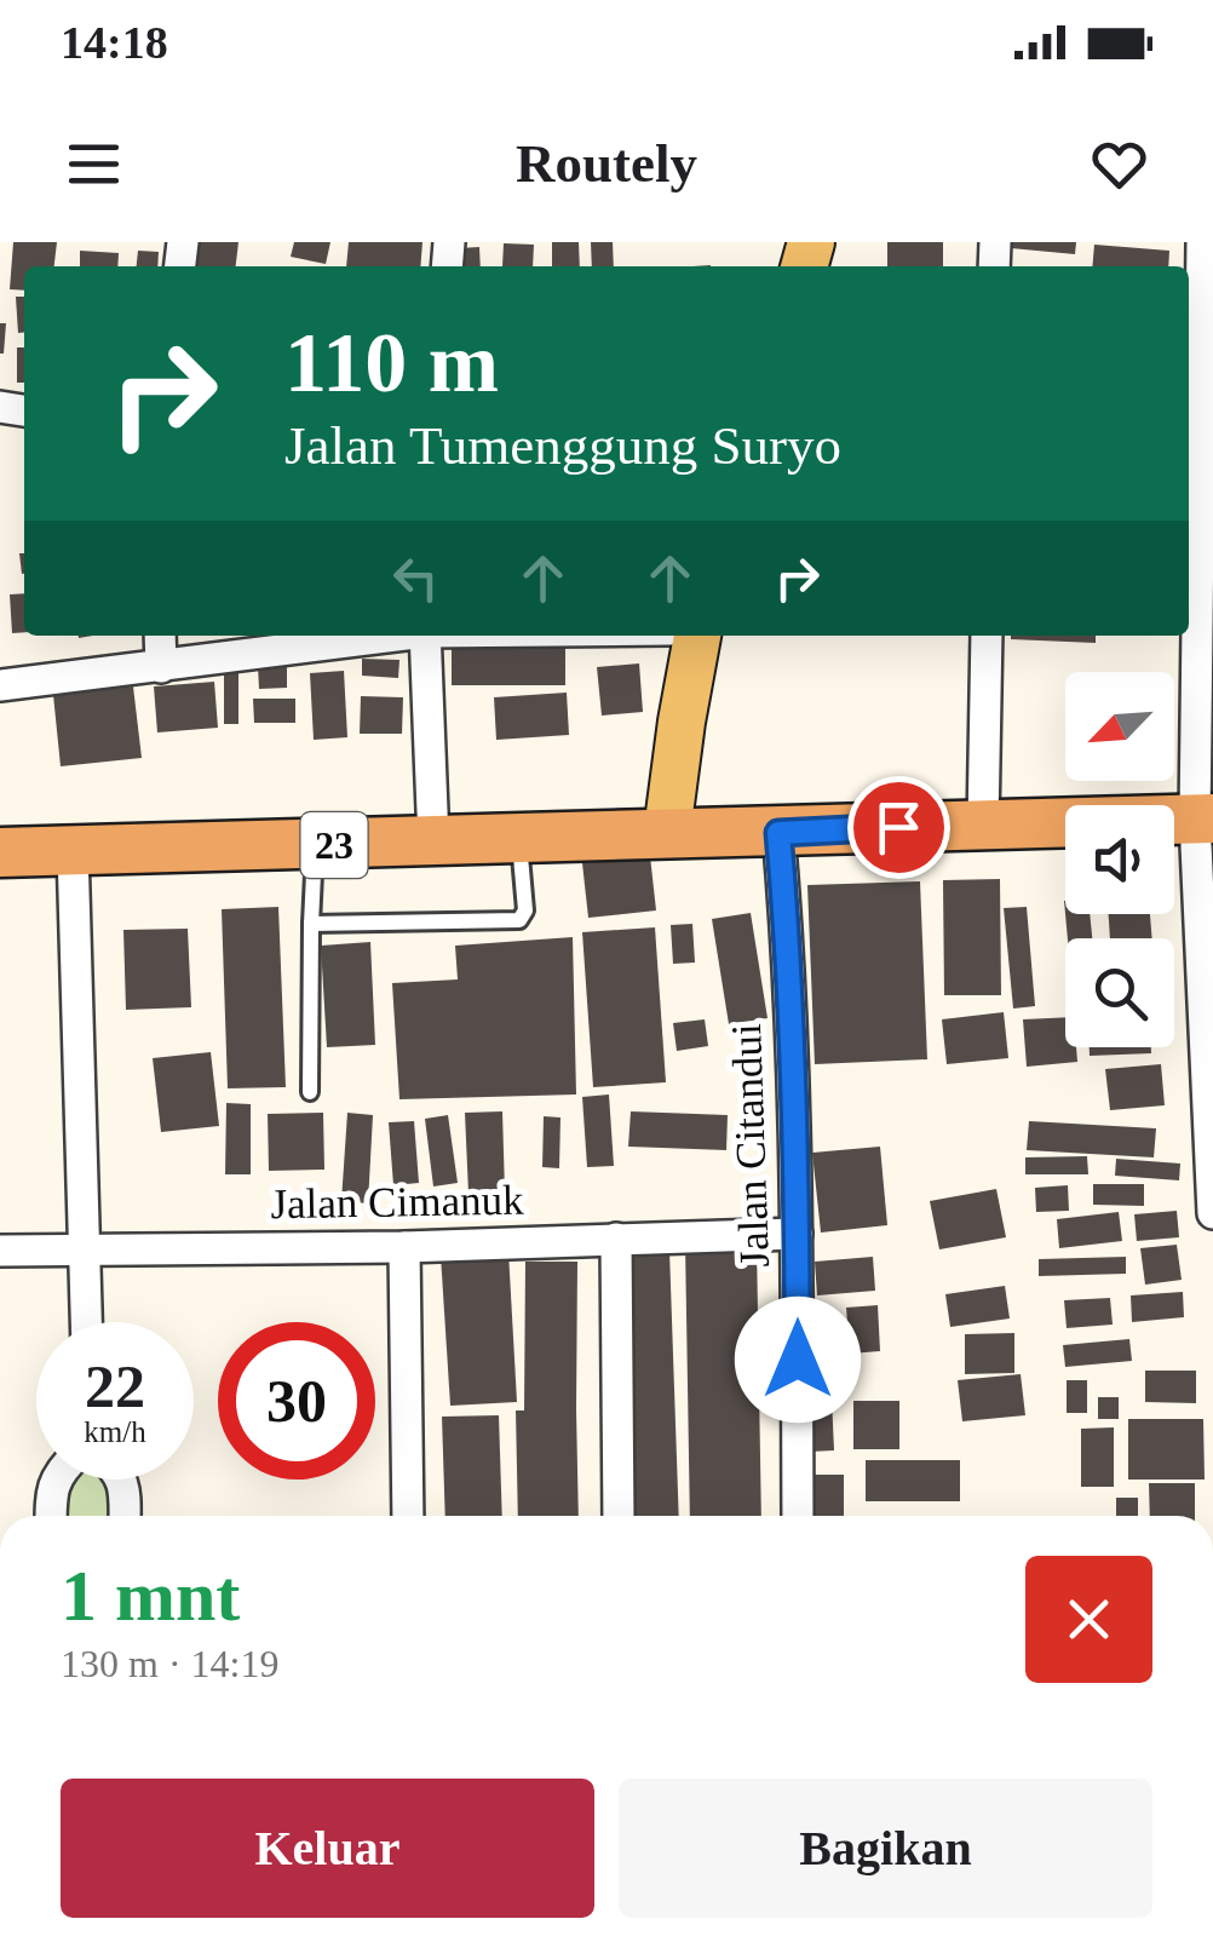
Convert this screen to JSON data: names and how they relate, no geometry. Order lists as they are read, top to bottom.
{
  "streets": {
    "highway": ["23"],
    "street": ["Jalan Citandui", "Jalan Cimanuk"]
  },
  "crossings": [
    ["23", "Jalan Citandui"],
    ["Jalan Citandui", "Jalan Cimanuk"]
  ],
  "north": "bottom left",
  "page": {
    "status": "14:18",
    "header": "Routely",
    "turn": ["110 m", "Jalan Tumenggung Suryo"],
    "speed": "22 km/h",
    "limit": "30",
    "heading": ["1 mnt", "130 m · 14:19"],
    "buttons": ["Keluar", "Bagikan"]
  }
}
